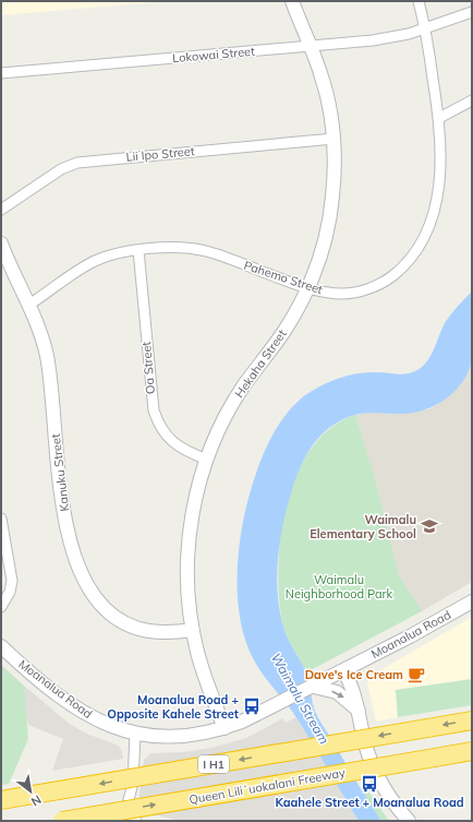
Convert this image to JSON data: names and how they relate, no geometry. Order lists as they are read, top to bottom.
{
  "streets": {
    "highway": ["I H1", "Queen Liliʻuokalani Freeway"],
    "street": [
      "Lokowai Street",
      "Lii Ipo Street",
      "Pahemo Street",
      "Hekaha Street",
      "Oa Street",
      "Kanuku Street",
      "Moanalua Road"
    ]
  },
  "crossings": [
    ["Lokowai Street", "Pahemo Street"],
    ["Lokowai Street", "Hekaha Street"],
    ["Lii Ipo Street", "Hekaha Street"],
    ["Pahemo Street", "Hekaha Street"],
    ["Pahemo Street", "Oa Street"],
    ["Pahemo Street", "Kanuku Street"],
    ["Hekaha Street", "Oa Street"],
    ["Hekaha Street", "Kanuku Street"],
    ["Hekaha Street", "Moanalua Road"]
  ],
  "water": ["Waimalu Stream"],
  "parks": ["Waimalu Neighborhood Park"],
  "places": {
    "school or university": ["Waimalu Elementary School"],
    "cafe": ["Dave's Ice Cream"],
    "bus stop": ["Moanalua Road + Opposite Kahele Street", "Kaahele Street + Moanalua Road"]
  },
  "north": "bottom right"
}
